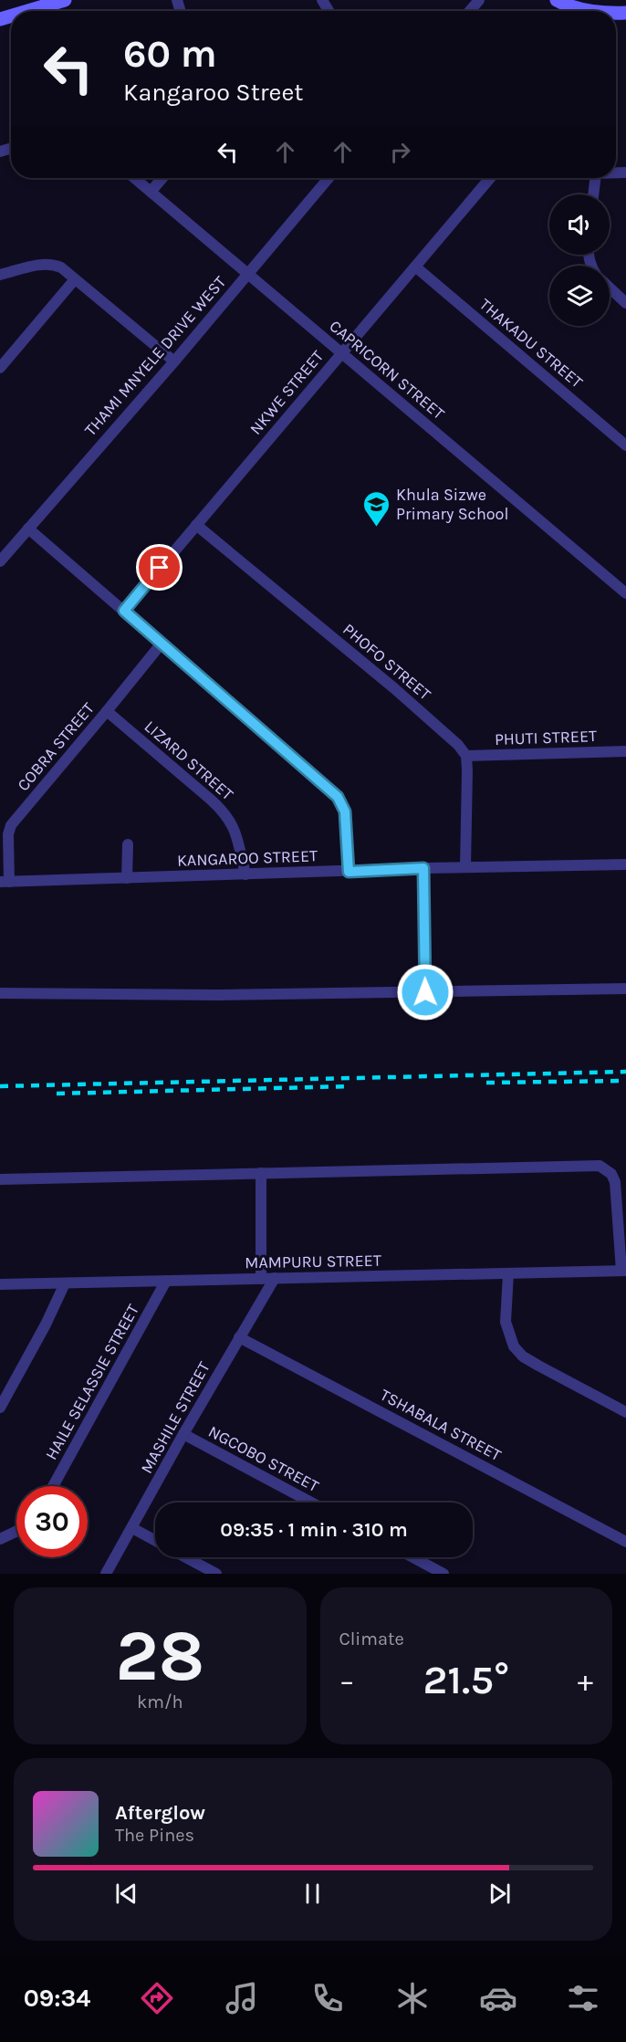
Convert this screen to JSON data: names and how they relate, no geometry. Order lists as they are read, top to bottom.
{
  "streets": {
    "street": [
      "THAKADU STREET",
      "THAMI MNYELE DRIVE WEST",
      "CAPRICORN STREET",
      "NKWE STREET",
      "PHOFO STREET",
      "PHUTI STREET",
      "COBRA STREET",
      "LIZARD STREET",
      "KANGAROO STREET",
      "MAMPURU STREET",
      "HAILE SELASSIE STREET",
      "MASHILE STREET",
      "TSHABALA STREET",
      "NGCOBO STREET"
    ]
  },
  "crossings": [
    ["THAKADU STREET", "NKWE STREET"],
    ["THAMI MNYELE DRIVE WEST", "CAPRICORN STREET"],
    ["CAPRICORN STREET", "NKWE STREET"],
    ["NKWE STREET", "PHOFO STREET"],
    ["PHOFO STREET", "PHUTI STREET"],
    ["COBRA STREET", "LIZARD STREET"],
    ["COBRA STREET", "KANGAROO STREET"],
    ["LIZARD STREET", "KANGAROO STREET"],
    ["MAMPURU STREET", "HAILE SELASSIE STREET"],
    ["MAMPURU STREET", "MASHILE STREET"],
    ["MASHILE STREET", "TSHABALA STREET"],
    ["MASHILE STREET", "NGCOBO STREET"]
  ],
  "places": {
    "school or university": ["Khula Sizwe Primary School"]
  },
  "page": {
    "turn": ["60 m", "Kangaroo Street"],
    "limit": "30",
    "trip": "09:35 · 1 min · 310 m",
    "tile": [
      ["28", "km/h"],
      "Climate"
    ],
    "heat": ["−", "21.5°", "+"],
    "song": ["Afterglow", "The Pines"],
    "tabs": "09:34"
  }
}
